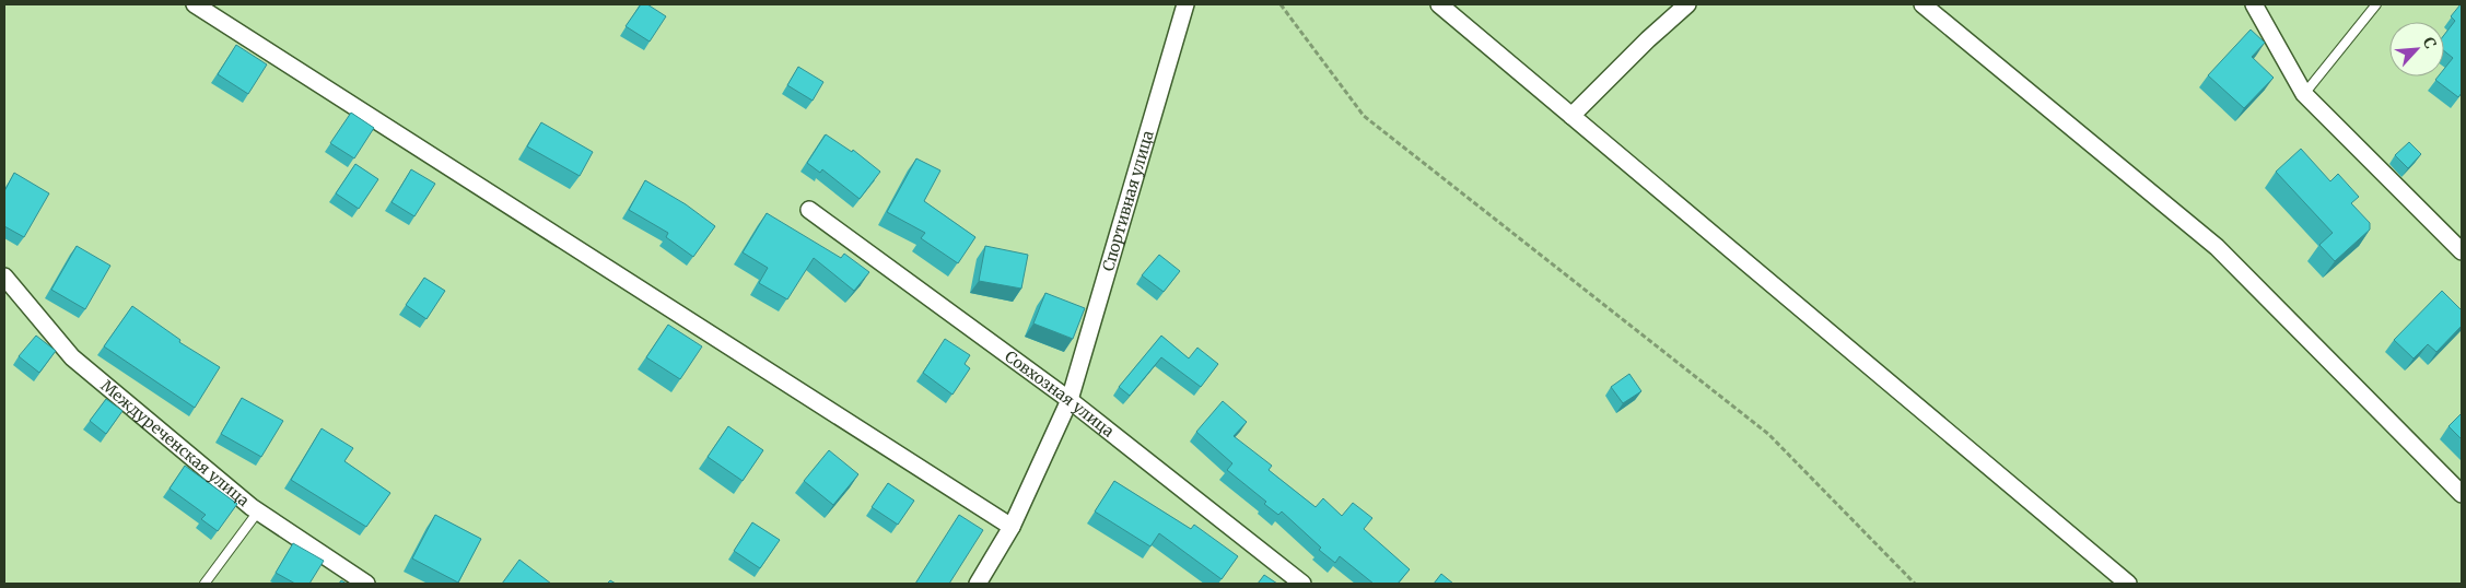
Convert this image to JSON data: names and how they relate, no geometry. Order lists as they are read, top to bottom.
{
  "streets": {
    "street": ["Спортивная улица", "Совхозная улица", "Междуреченская улица"]
  },
  "crossings": [
    ["Спортивная улица", "Совхозная улица"]
  ],
  "north": "top right"
}
